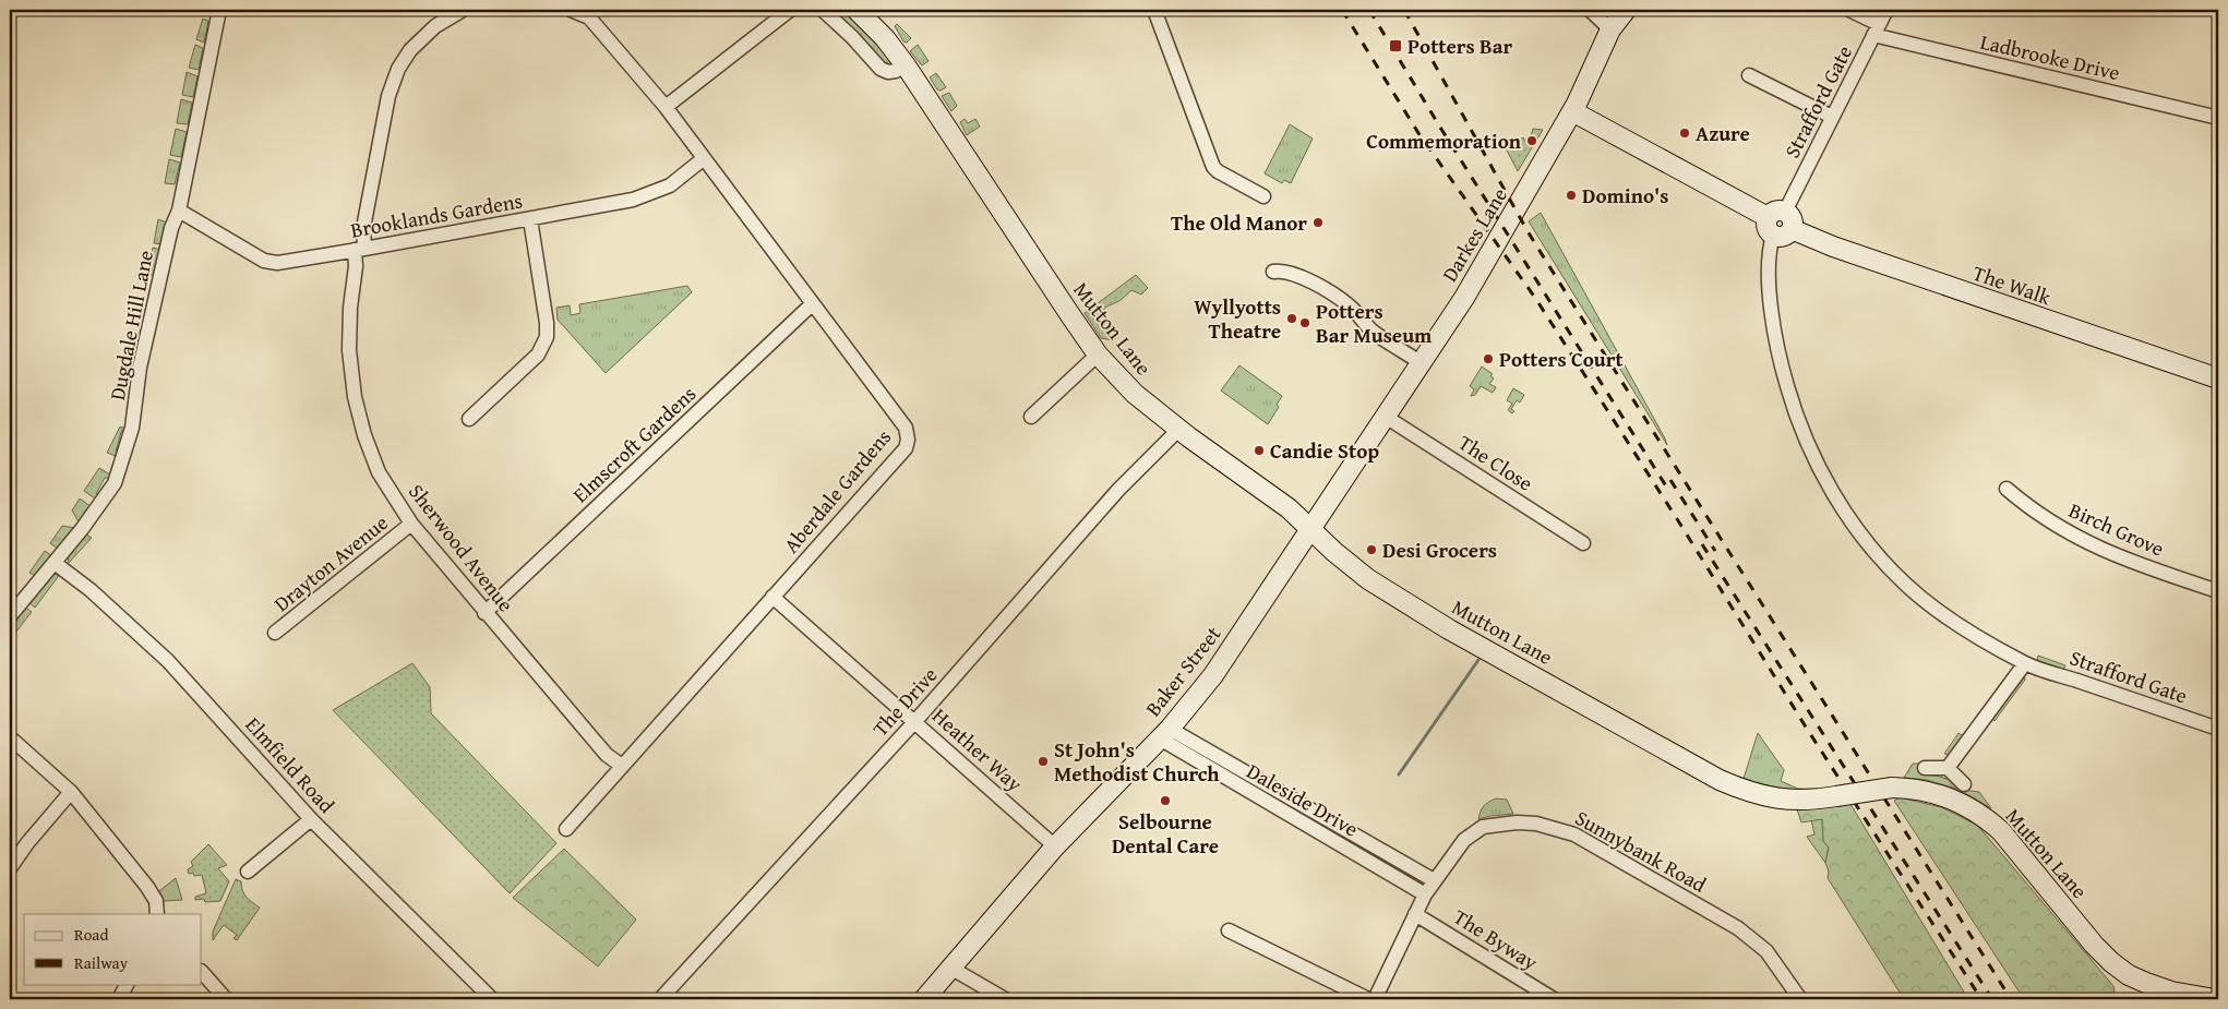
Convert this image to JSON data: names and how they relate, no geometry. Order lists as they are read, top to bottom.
{
  "streets": {
    "street": [
      "Ladbrooke Drive",
      "Strafford Gate",
      "Brooklands Gardens",
      "Darkes Lane",
      "The Walk",
      "Dugdale Hill Lane",
      "Mutton Lane",
      "Elmscroft Gardens",
      "The Close",
      "Aberdale Gardens",
      "Birch Grove",
      "Sherwood Avenue",
      "Drayton Avenue",
      "Baker Street",
      "The Drive",
      "Heather Way",
      "Elmfield Road",
      "Daleside Drive",
      "Sunnybank Road",
      "The Byway"
    ]
  },
  "crossings": [
    ["Ladbrooke Drive", "Strafford Gate"],
    ["Strafford Gate", "The Walk"],
    ["Brooklands Gardens", "Dugdale Hill Lane"],
    ["Brooklands Gardens", "Aberdale Gardens"],
    ["Brooklands Gardens", "Sherwood Avenue"],
    ["Darkes Lane", "The Walk"],
    ["Darkes Lane", "Mutton Lane"],
    ["Darkes Lane", "The Close"],
    ["Darkes Lane", "Baker Street"],
    ["Dugdale Hill Lane", "Elmfield Road"],
    ["Mutton Lane", "Baker Street"],
    ["Mutton Lane", "The Drive"],
    ["Elmscroft Gardens", "Aberdale Gardens"],
    ["Elmscroft Gardens", "Sherwood Avenue"],
    ["Aberdale Gardens", "Sherwood Avenue"],
    ["Aberdale Gardens", "Heather Way"],
    ["Sherwood Avenue", "Drayton Avenue"],
    ["Baker Street", "Heather Way"],
    ["Baker Street", "Daleside Drive"],
    ["The Drive", "Heather Way"],
    ["Daleside Drive", "Sunnybank Road"],
    ["Sunnybank Road", "The Byway"]
  ],
  "places": {
    "transit": ["Potters Bar"],
    "other": [
      "Azure",
      "Commemoration",
      "Domino's",
      "The Old Manor",
      "Wyllyotts Theatre",
      "Potters Bar Museum",
      "Potters Court",
      "Candie Stop",
      "Desi Grocers",
      "St John's Methodist Church",
      "Selbourne Dental Care"
    ]
  },
  "legend": ["Road", "Railway"]
}
